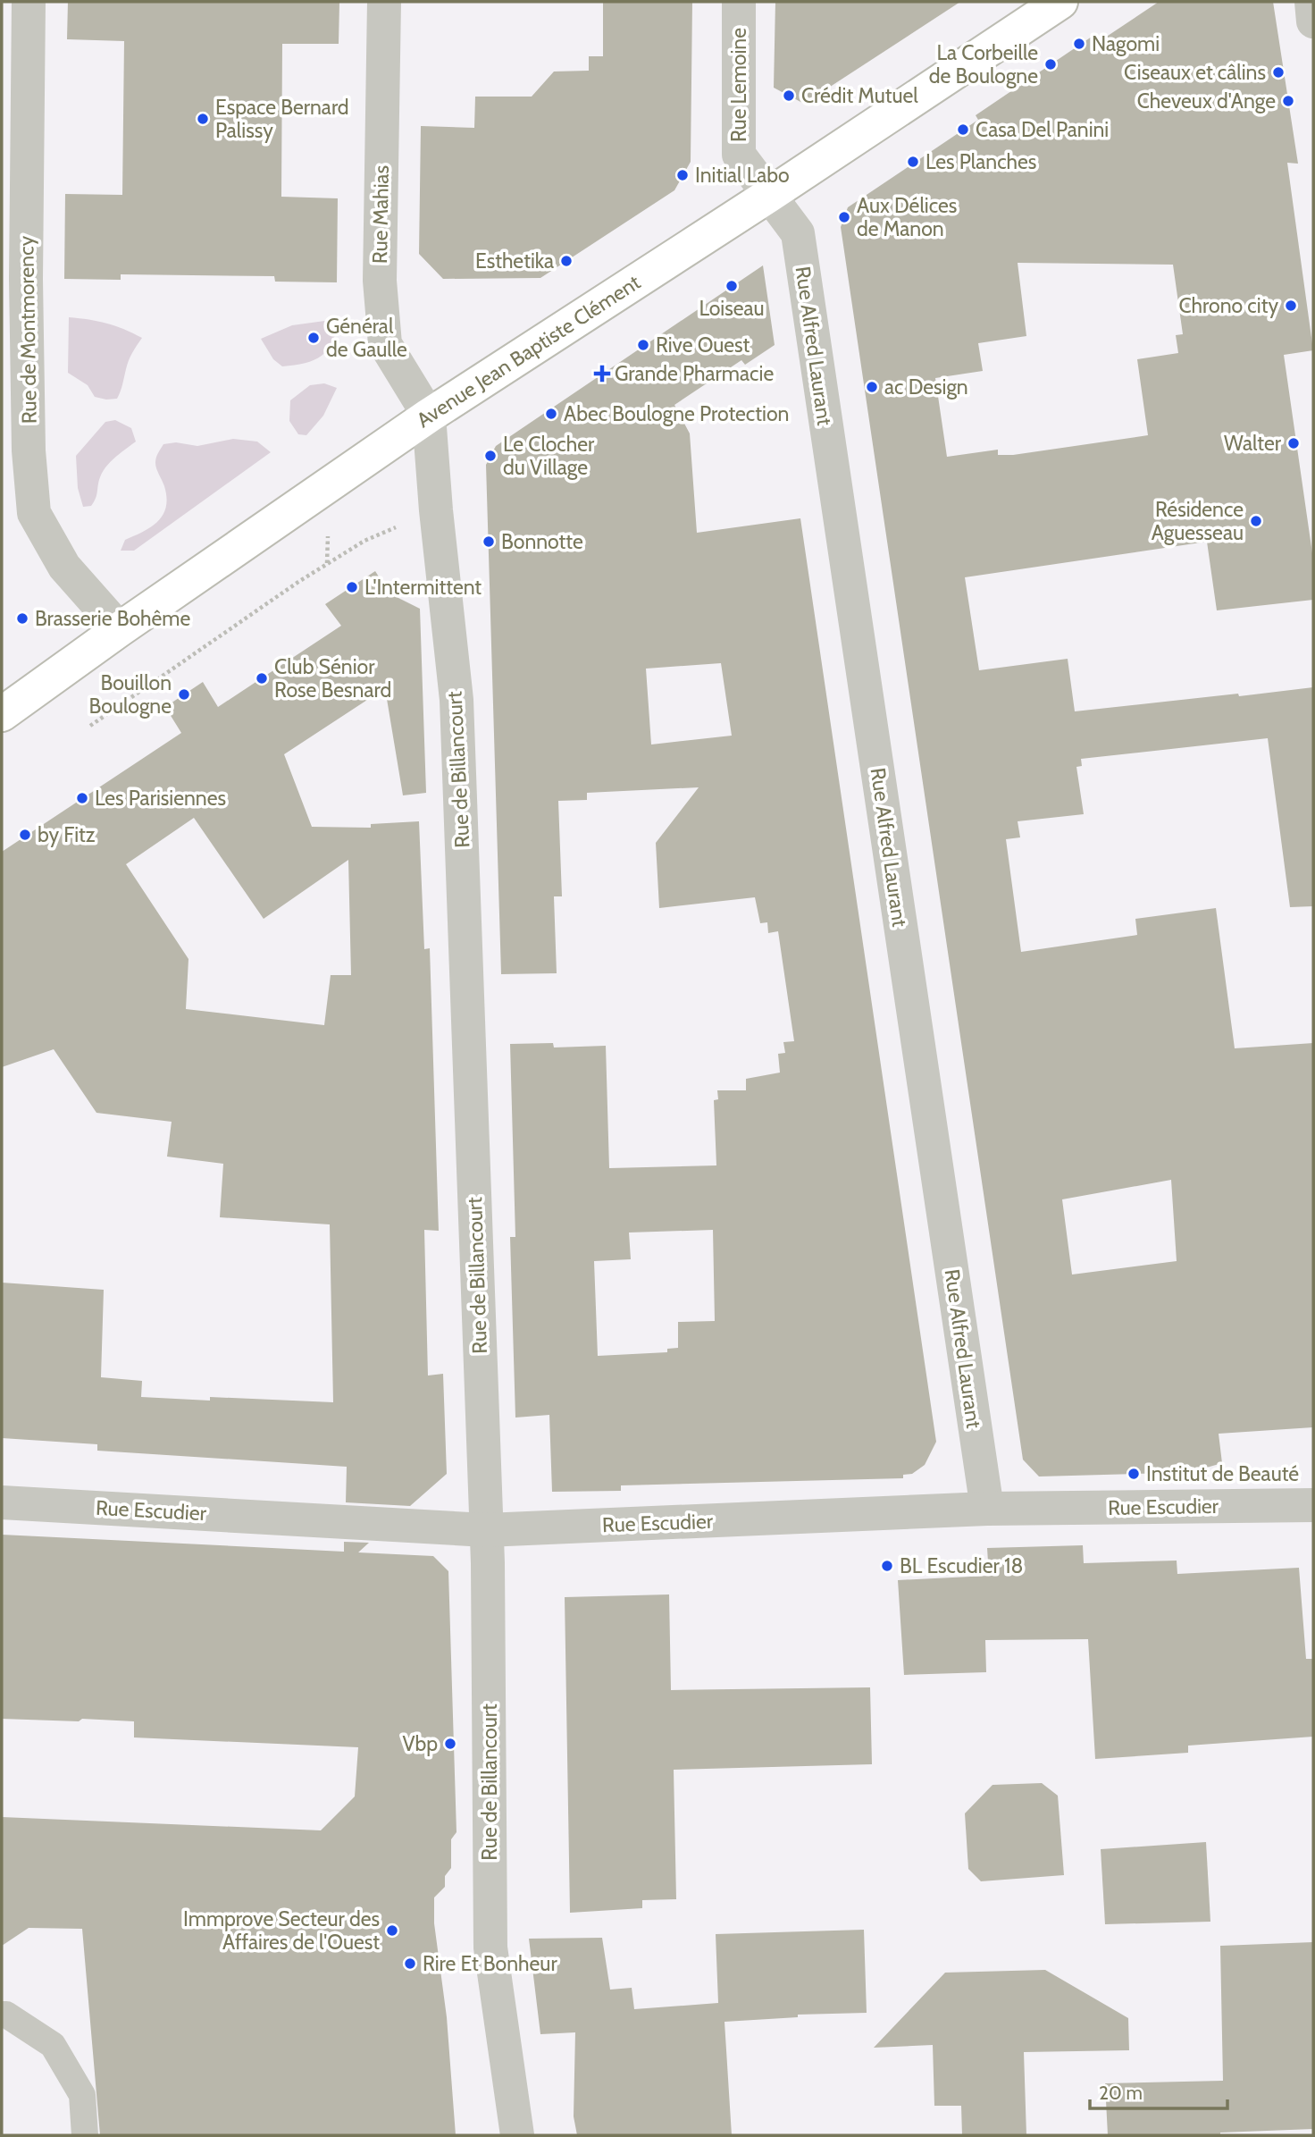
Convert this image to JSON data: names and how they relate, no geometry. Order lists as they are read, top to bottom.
{
  "streets": {
    "main road": ["Avenue Jean Baptiste Clément"],
    "street": [
      "Rue Lemoine",
      "Rue Mahias",
      "Rue de Montmorency",
      "Rue Alfred Laurant",
      "Rue de Billancourt",
      "Rue Escudier"
    ]
  },
  "crossings": [
    ["Rue Lemoine", "Rue Alfred Laurant"],
    ["Rue Lemoine", "Avenue Jean Baptiste Clément"],
    ["Rue Mahias", "Avenue Jean Baptiste Clément"],
    ["Rue Mahias", "Rue de Billancourt"],
    ["Rue de Montmorency", "Avenue Jean Baptiste Clément"],
    ["Rue Alfred Laurant", "Avenue Jean Baptiste Clément"],
    ["Rue Alfred Laurant", "Rue Escudier"],
    ["Avenue Jean Baptiste Clément", "Rue de Billancourt"],
    ["Rue de Billancourt", "Rue Escudier"]
  ],
  "places": {
    "other": [
      "Nagomi",
      "La Corbeille de Boulogne",
      "Ciseaux et câlins",
      "Crédit Mutuel",
      "Cheveux d'Ange",
      "Espace Bernard Palissy",
      "Casa Del Panini",
      "Les Planches",
      "Initial Labo",
      "Aux Délices de Manon",
      "Esthetika",
      "Loiseau",
      "Chrono city",
      "Général de Gaulle",
      "Rive Ouest",
      "ac Design",
      "Abec Boulogne Protection",
      "Walter",
      "Le Clocher du Village",
      "Résidence Aguesseau",
      "Bonnotte",
      "L'Intermittent",
      "Brasserie Bohême",
      "Club Sénior Rose Besnard",
      "Bouillon Boulogne",
      "Les Parisiennes",
      "by Fitz",
      "Institut de Beauté",
      "BL Escudier 18",
      "Vbp",
      "Immprove Secteur des Affaires de l'Ouest",
      "Rire Et Bonheur"
    ],
    "health": ["Grande Pharmacie"]
  },
  "scale_bar": "20 m"
}
